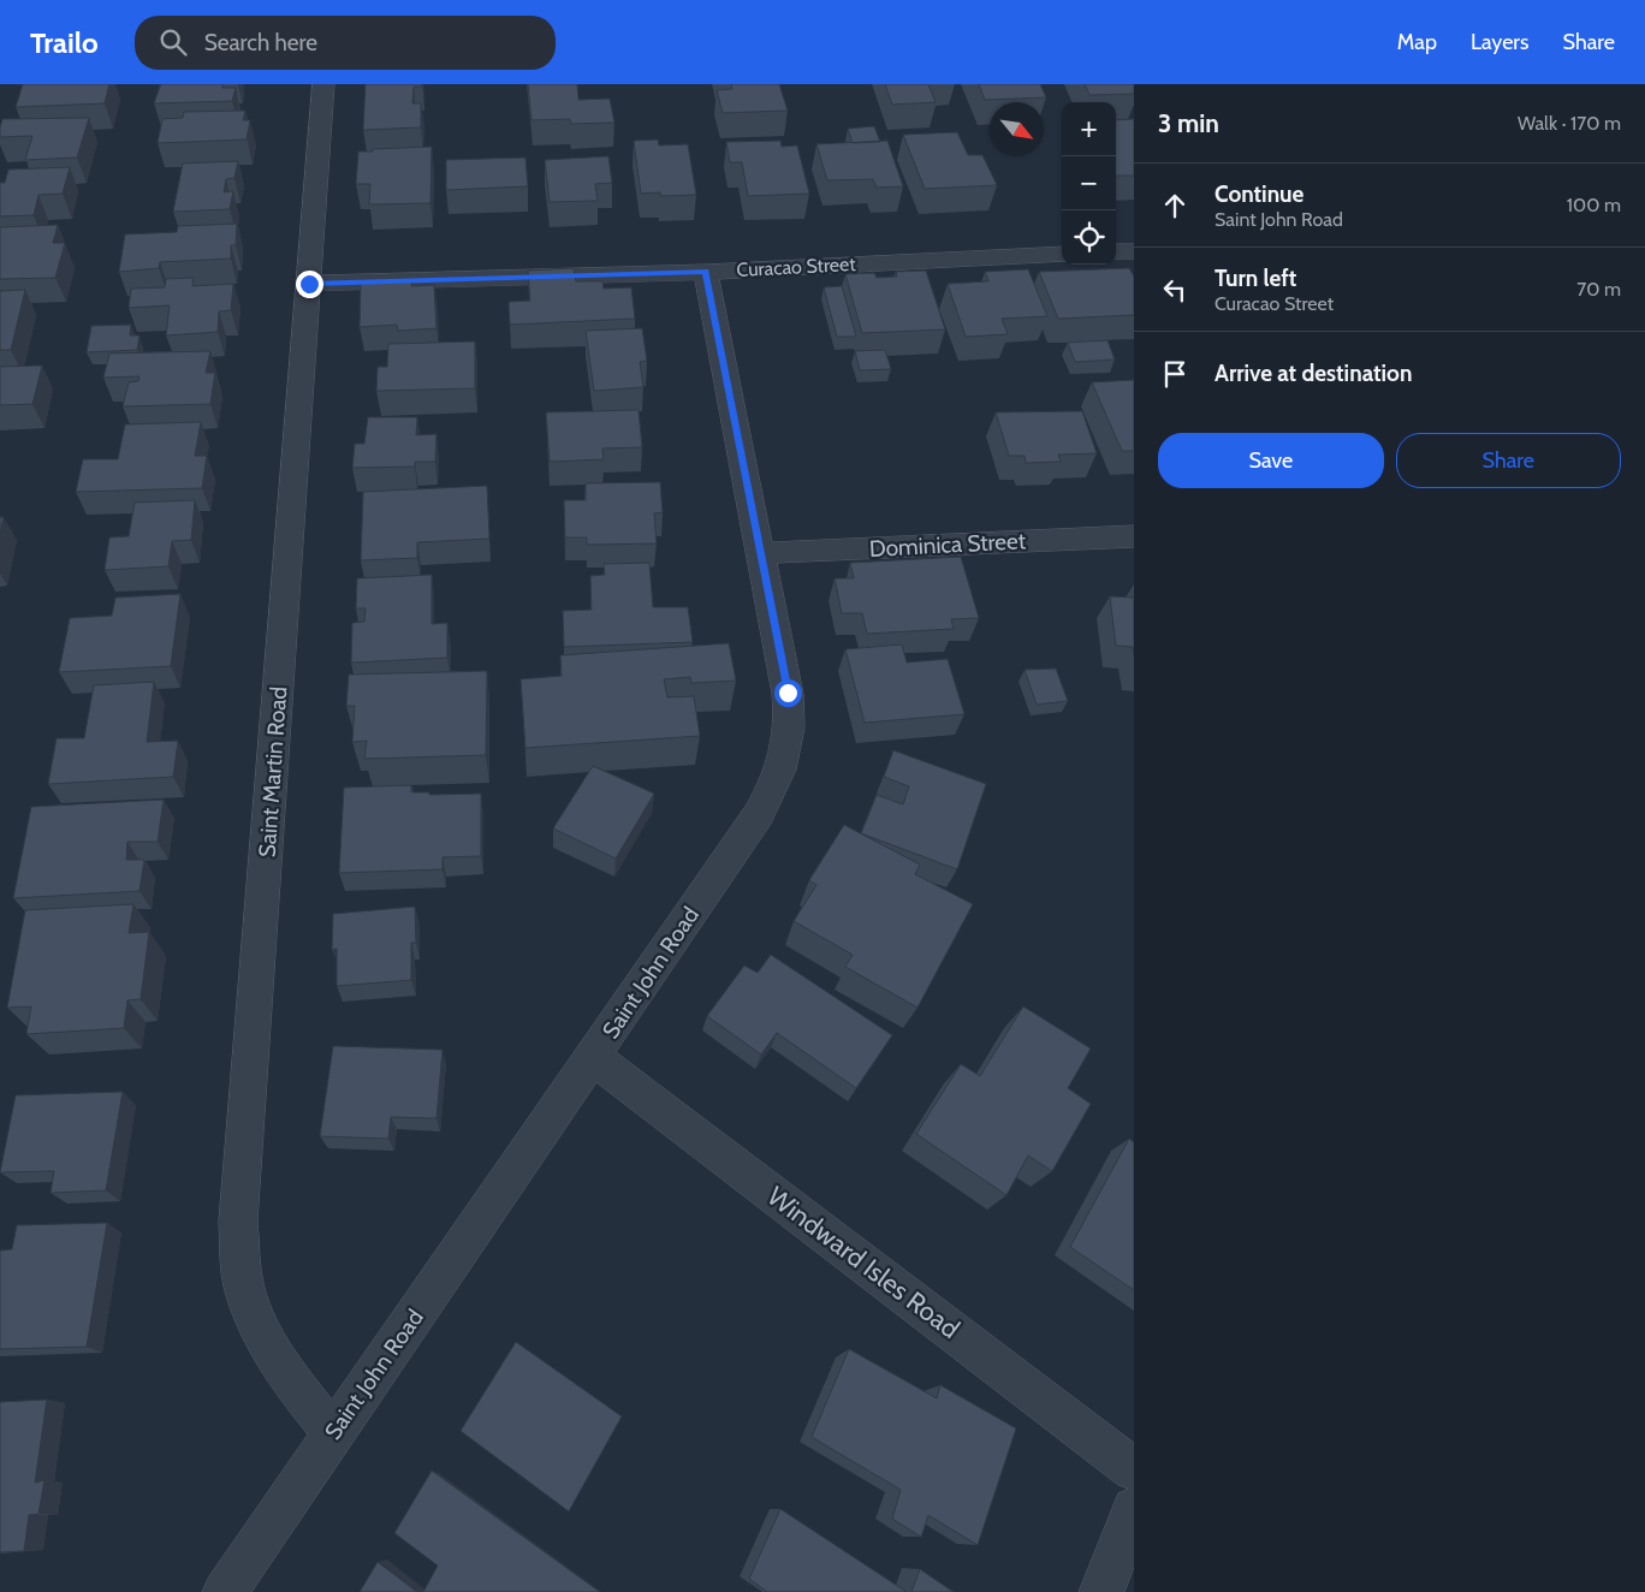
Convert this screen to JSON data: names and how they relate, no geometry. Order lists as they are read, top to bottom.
{
  "streets": {
    "street": [
      "Curacao Street",
      "Dominica Street",
      "Saint Martin Road",
      "Saint John Road",
      "Windward Isles Road"
    ]
  },
  "crossings": [
    ["Curacao Street", "Saint Martin Road"],
    ["Curacao Street", "Saint John Road"],
    ["Dominica Street", "Saint John Road"],
    ["Saint Martin Road", "Saint John Road"],
    ["Saint John Road", "Windward Isles Road"]
  ],
  "north": "bottom right",
  "page": {
    "header": "Trailo",
    "search": "Search here",
    "nav": ["Map", "Layers", "Share"],
    "heading": ["3 min", "Walk · 170 m"],
    "map_buttons": ["+", "−"],
    "list": [
      ["Continue", "Saint John Road", "100 m"],
      ["Turn left", "Curacao Street", "70 m"],
      "Arrive at destination"
    ],
    "buttons": ["Save", "Share"]
  }
}
